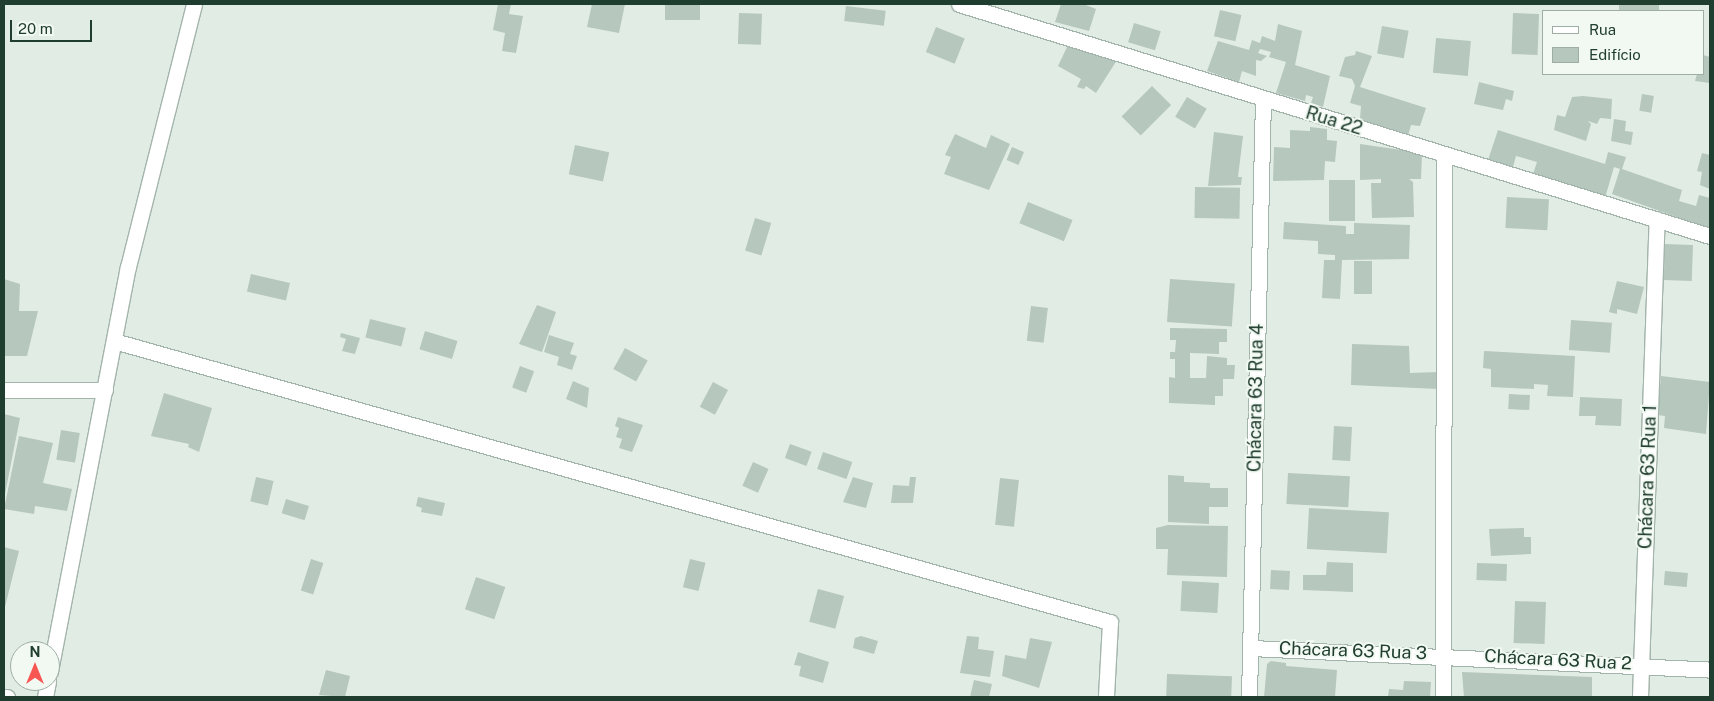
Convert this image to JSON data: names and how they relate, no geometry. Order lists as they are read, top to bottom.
{
  "streets": {
    "street": [
      "Rua 22",
      "Chácara 63 Rua 4",
      "Chácara 63 Rua 1",
      "Chácara 63 Rua 3",
      "Chácara 63 Rua 2"
    ]
  },
  "crossings": [
    ["Rua 22", "Chácara 63 Rua 4"],
    ["Rua 22", "Chácara 63 Rua 1"],
    ["Chácara 63 Rua 4", "Chácara 63 Rua 3"],
    ["Chácara 63 Rua 1", "Chácara 63 Rua 2"],
    ["Chácara 63 Rua 3", "Chácara 63 Rua 2"]
  ],
  "legend": ["Rua", "Edifício"],
  "scale_bar": "20 m",
  "north": "top"
}
